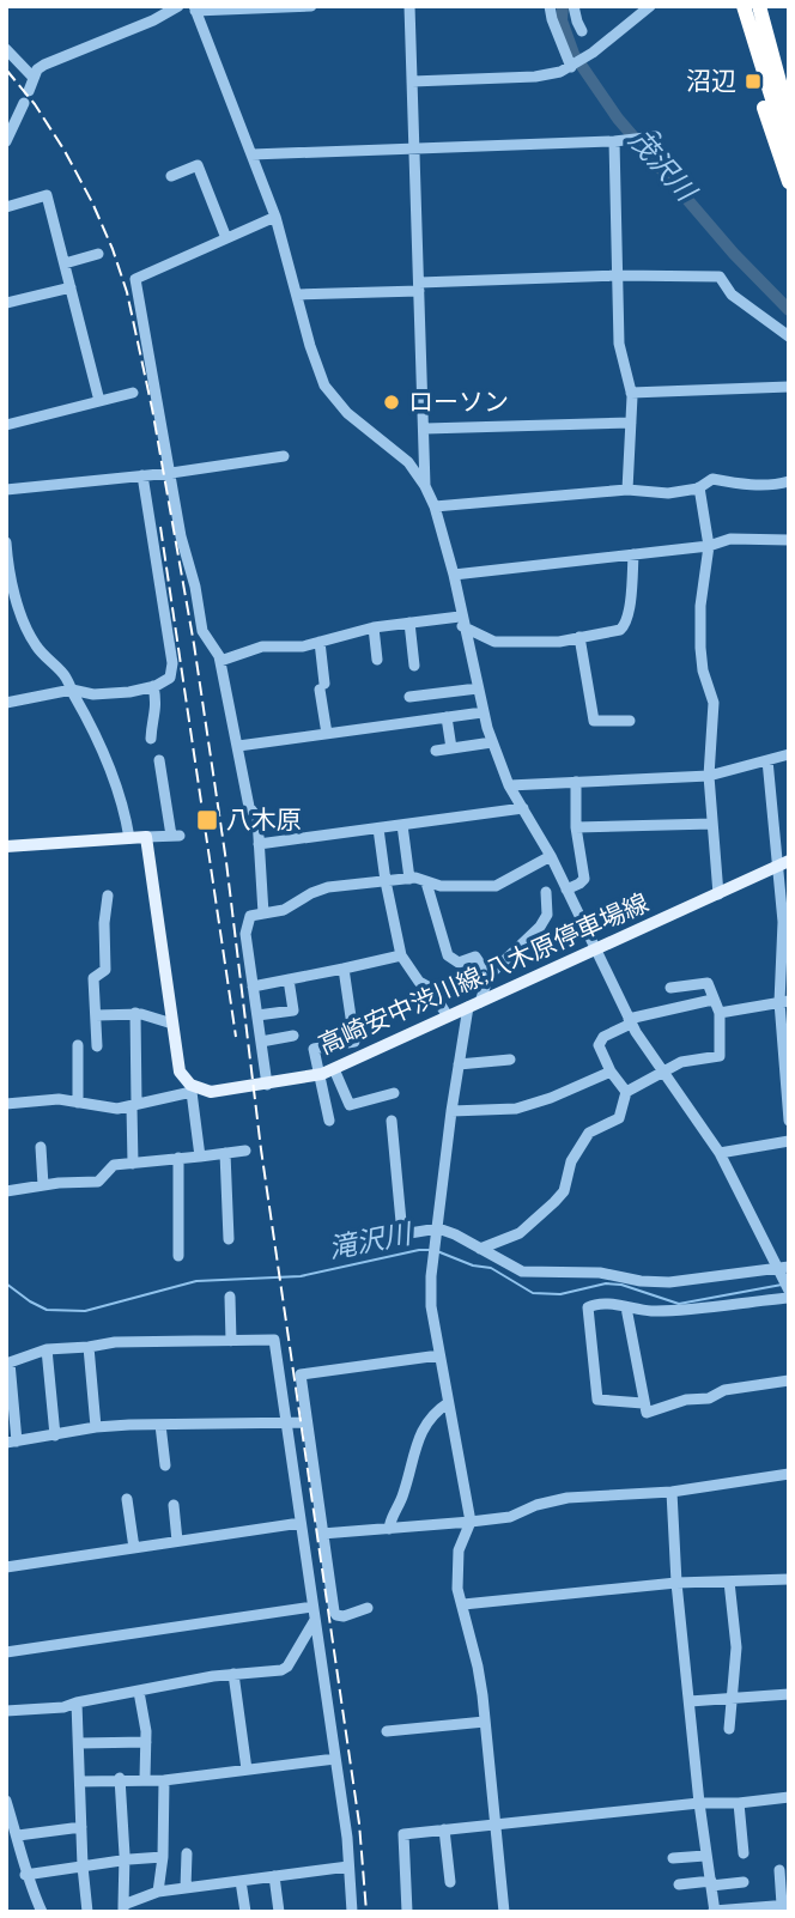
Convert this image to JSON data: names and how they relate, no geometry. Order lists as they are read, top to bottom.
{
  "streets": {
    "main road": ["高崎安中渋川線;八木原停車場線"]
  },
  "water": ["茂沢川", "滝沢川"],
  "places": {
    "transit": ["沼辺", "八木原"],
    "other": ["ローソン"]
  }
}
